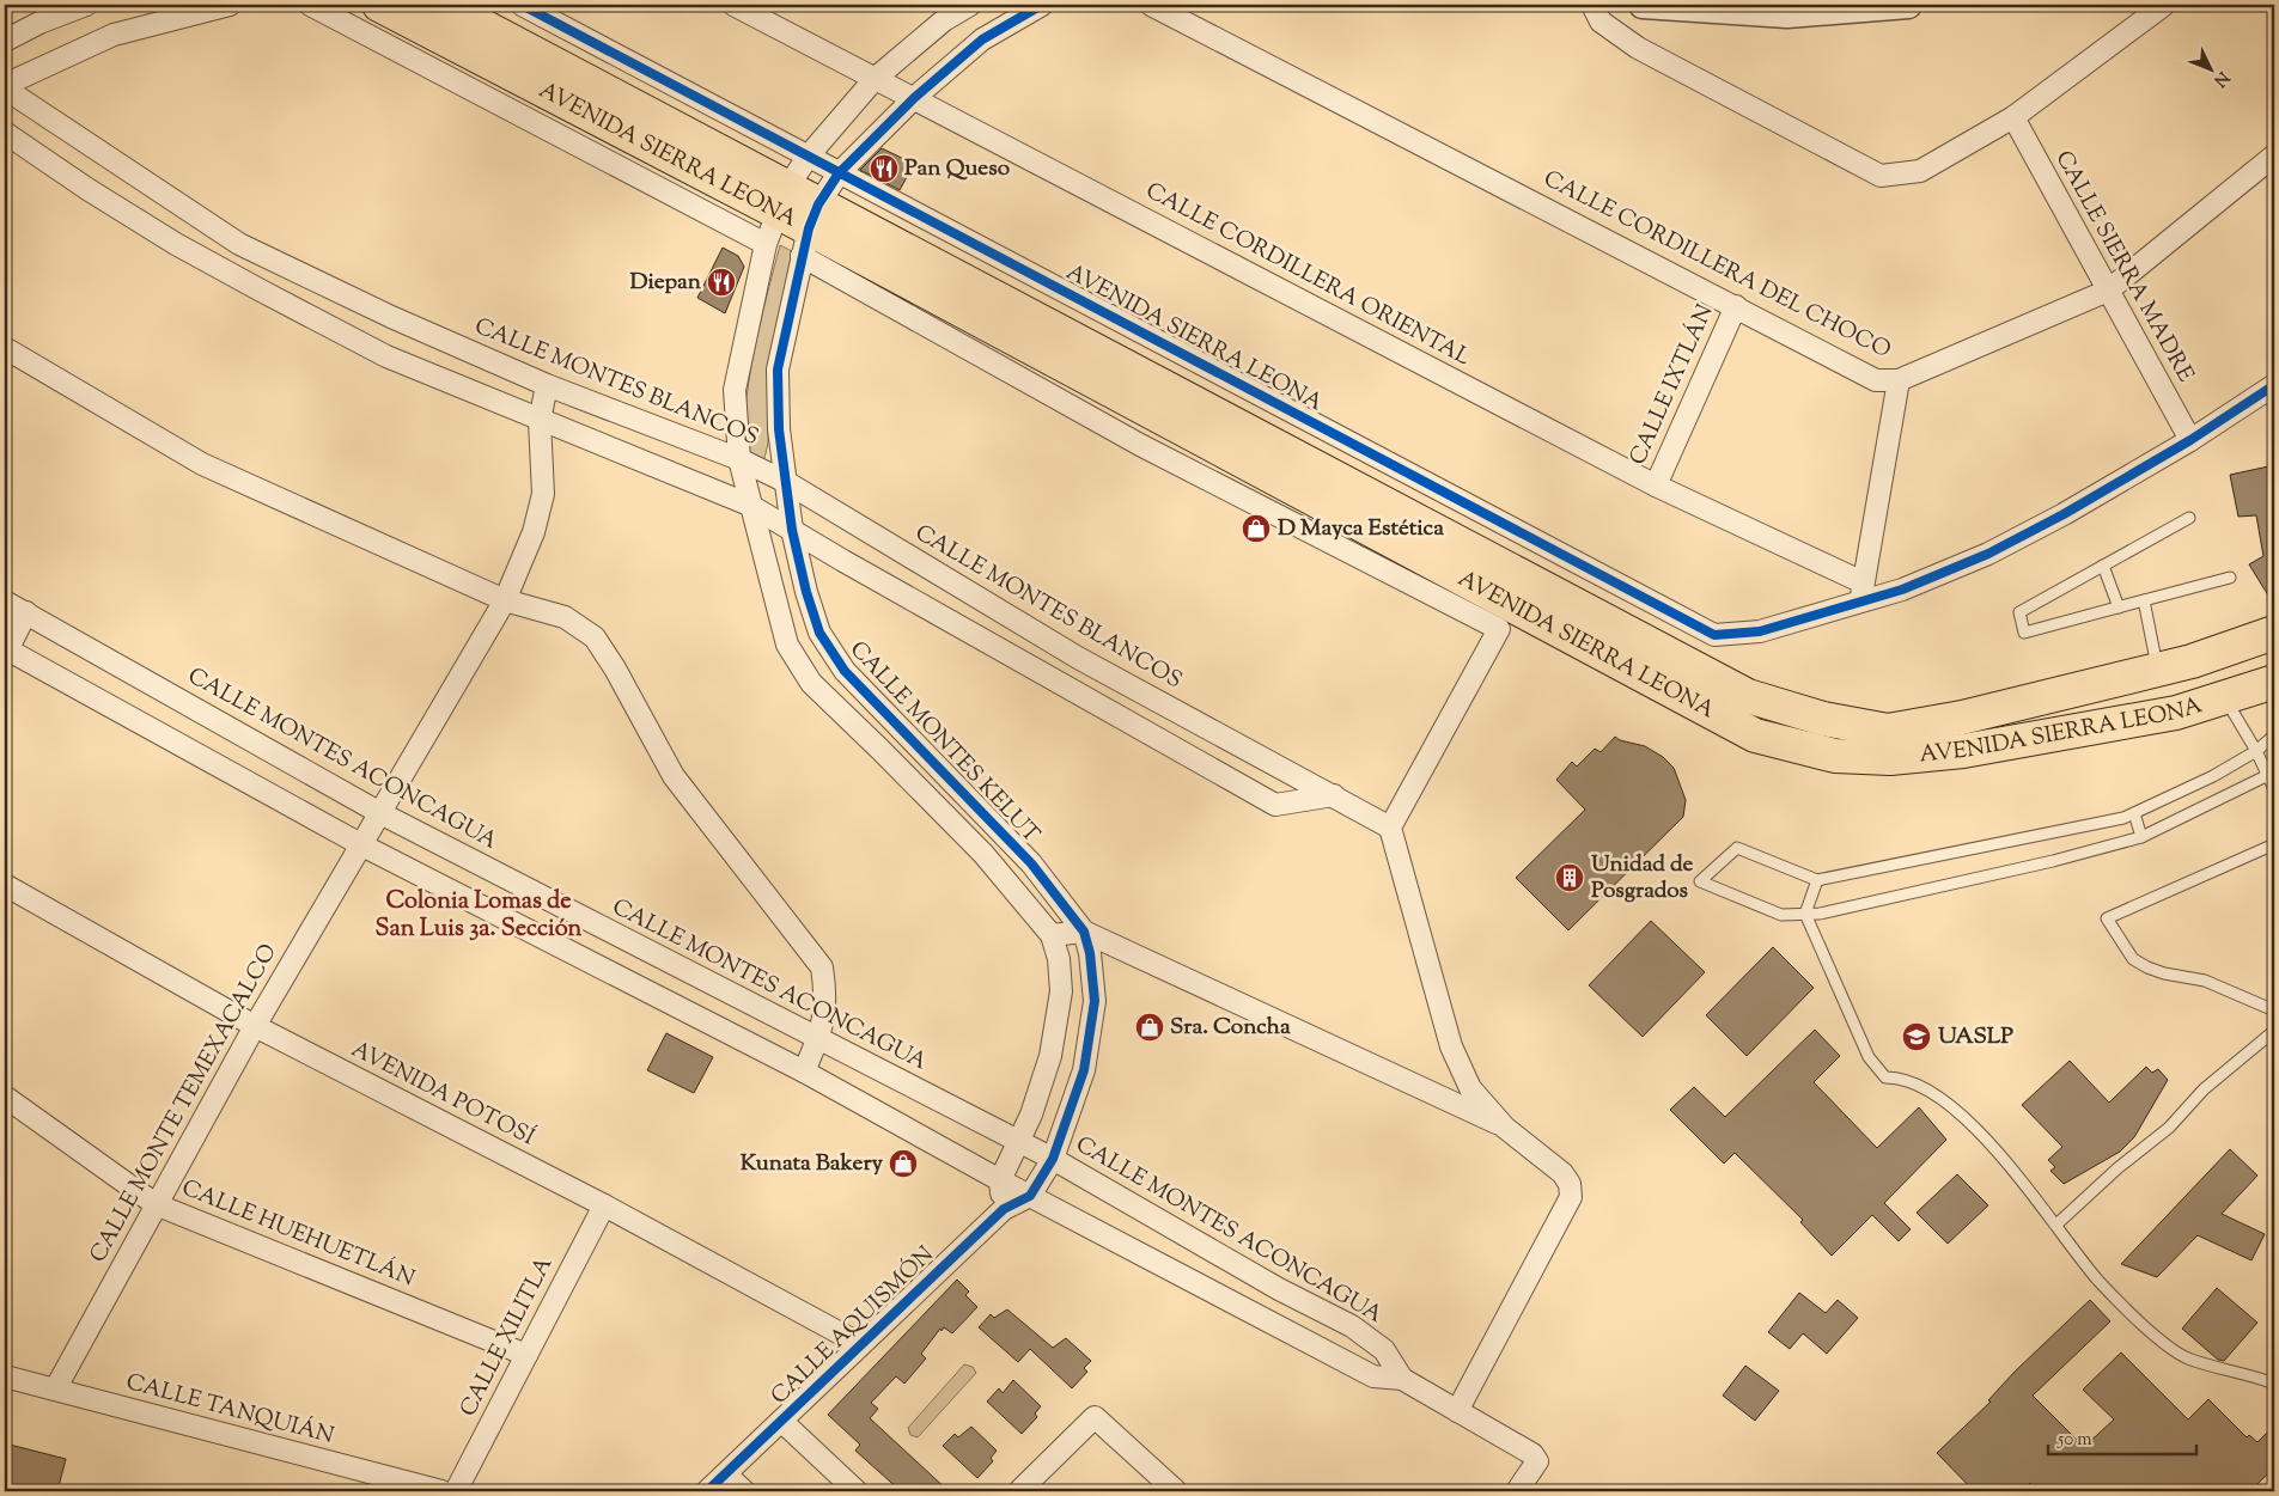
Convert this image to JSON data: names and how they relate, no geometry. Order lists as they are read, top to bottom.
{
  "streets": {
    "highway": ["AVENIDA SIERRA LEONA"],
    "street": [
      "CALLE CORDILLERA DEL CHOCO",
      "CALLE SIERRA MADRE",
      "CALLE CORDILLERA ORIENTAL",
      "CALLE MONTES BLANCOS",
      "CALLE IXTLÁN",
      "CALLE MONTES KELUT",
      "CALLE MONTES ACONCAGUA",
      "AVENIDA POTOSÍ",
      "CALLE MONTE TEMEXACALCO",
      "CALLE HUEHUETLÁN",
      "CALLE AQUISMÓN",
      "CALLE XILITLA",
      "CALLE TANQUIÁN"
    ]
  },
  "crossings": [
    ["AVENIDA SIERRA LEONA", "CALLE CORDILLERA ORIENTAL"],
    ["AVENIDA SIERRA LEONA", "CALLE MONTES BLANCOS"],
    ["AVENIDA SIERRA LEONA", "CALLE MONTES KELUT"],
    ["CALLE CORDILLERA DEL CHOCO", "CALLE SIERRA MADRE"],
    ["CALLE CORDILLERA DEL CHOCO", "CALLE IXTLÁN"],
    ["CALLE CORDILLERA ORIENTAL", "CALLE IXTLÁN"],
    ["CALLE CORDILLERA ORIENTAL", "CALLE MONTES KELUT"],
    ["CALLE MONTES BLANCOS", "CALLE MONTES KELUT"],
    ["CALLE MONTES BLANCOS", "CALLE MONTE TEMEXACALCO"],
    ["CALLE MONTES KELUT", "CALLE MONTES ACONCAGUA"],
    ["CALLE MONTES KELUT", "CALLE AQUISMÓN"],
    ["CALLE MONTES ACONCAGUA", "CALLE MONTE TEMEXACALCO"],
    ["CALLE MONTES ACONCAGUA", "CALLE AQUISMÓN"],
    ["AVENIDA POTOSÍ", "CALLE MONTE TEMEXACALCO"],
    ["AVENIDA POTOSÍ", "CALLE AQUISMÓN"],
    ["AVENIDA POTOSÍ", "CALLE XILITLA"],
    ["CALLE MONTE TEMEXACALCO", "CALLE HUEHUETLÁN"],
    ["CALLE MONTE TEMEXACALCO", "CALLE TANQUIÁN"],
    ["CALLE HUEHUETLÁN", "CALLE XILITLA"]
  ],
  "districts": ["Colonia Lomas de San Luis 3a. Sección"],
  "places": {
    "restaurant": ["Pan Queso", "Diepan"],
    "shop": ["D Mayca Estética", "Sra. Concha", "Kunata Bakery"],
    "building": ["Unidad de Posgrados"],
    "school or university": ["UASLP"]
  },
  "scale_bar": "50 m",
  "north": "bottom right"
}
